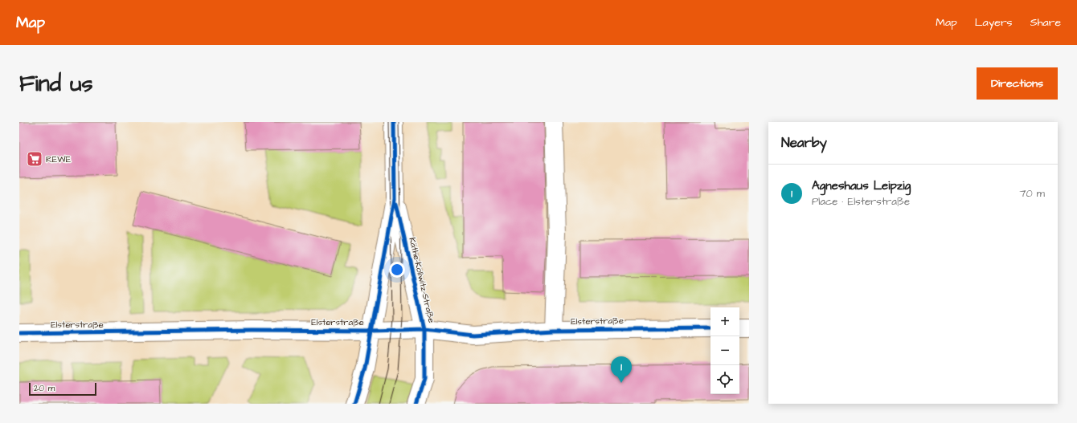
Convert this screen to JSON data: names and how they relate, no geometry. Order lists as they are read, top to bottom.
{
  "streets": {
    "street": ["Käthe-Kollwitz-Straße", "Elsterstraße"]
  },
  "crossings": [
    ["Käthe-Kollwitz-Straße", "Elsterstraße"]
  ],
  "places": {
    "supermarket": ["REWE"]
  },
  "scale_bar": "20 m",
  "page": {
    "header": "Map",
    "nav": ["Map", "Layers", "Share"],
    "buttons": "Directions",
    "title": "Find us",
    "heading": "Nearby",
    "list": [
      {
        "mark": "1",
        "name": "Agneshaus Leipzig",
        "note": "Place · Elsterstraße",
        "value": "70 m"
      }
    ],
    "map_buttons": ["+", "−"],
    "pins": "1",
    "scale": "20 m"
  }
}
